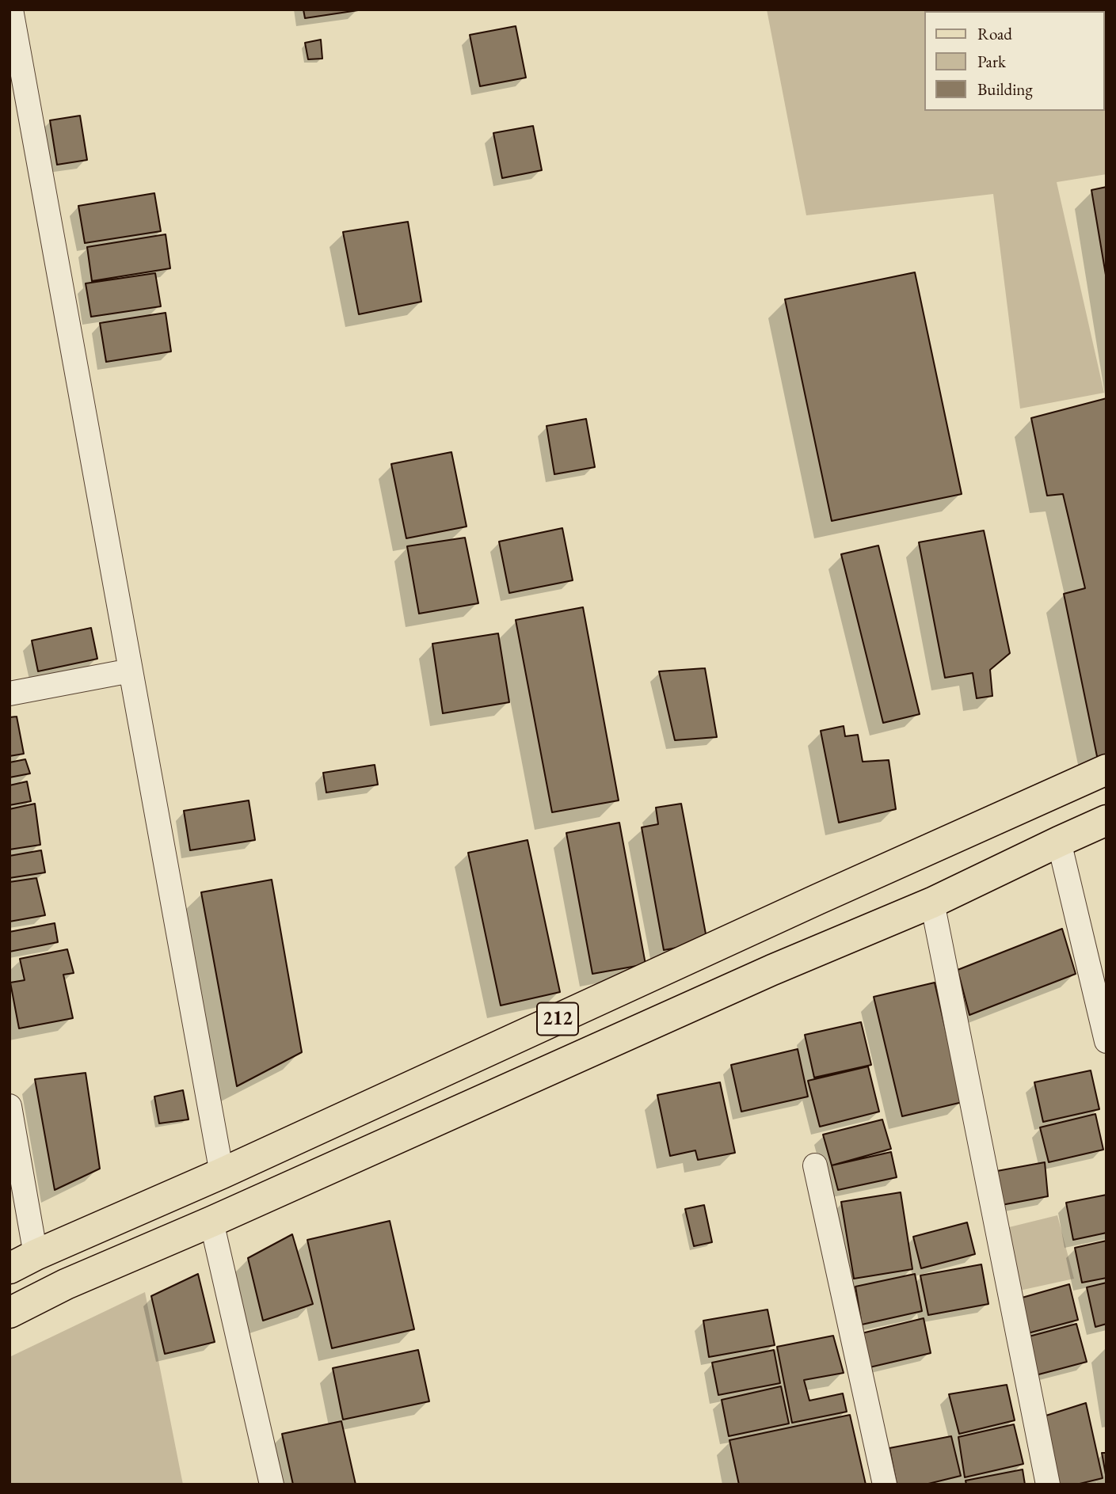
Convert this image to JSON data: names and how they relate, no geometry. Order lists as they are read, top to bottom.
{
  "streets": {
    "main road": ["212"]
  },
  "legend": ["Road", "Park", "Building"]
}
